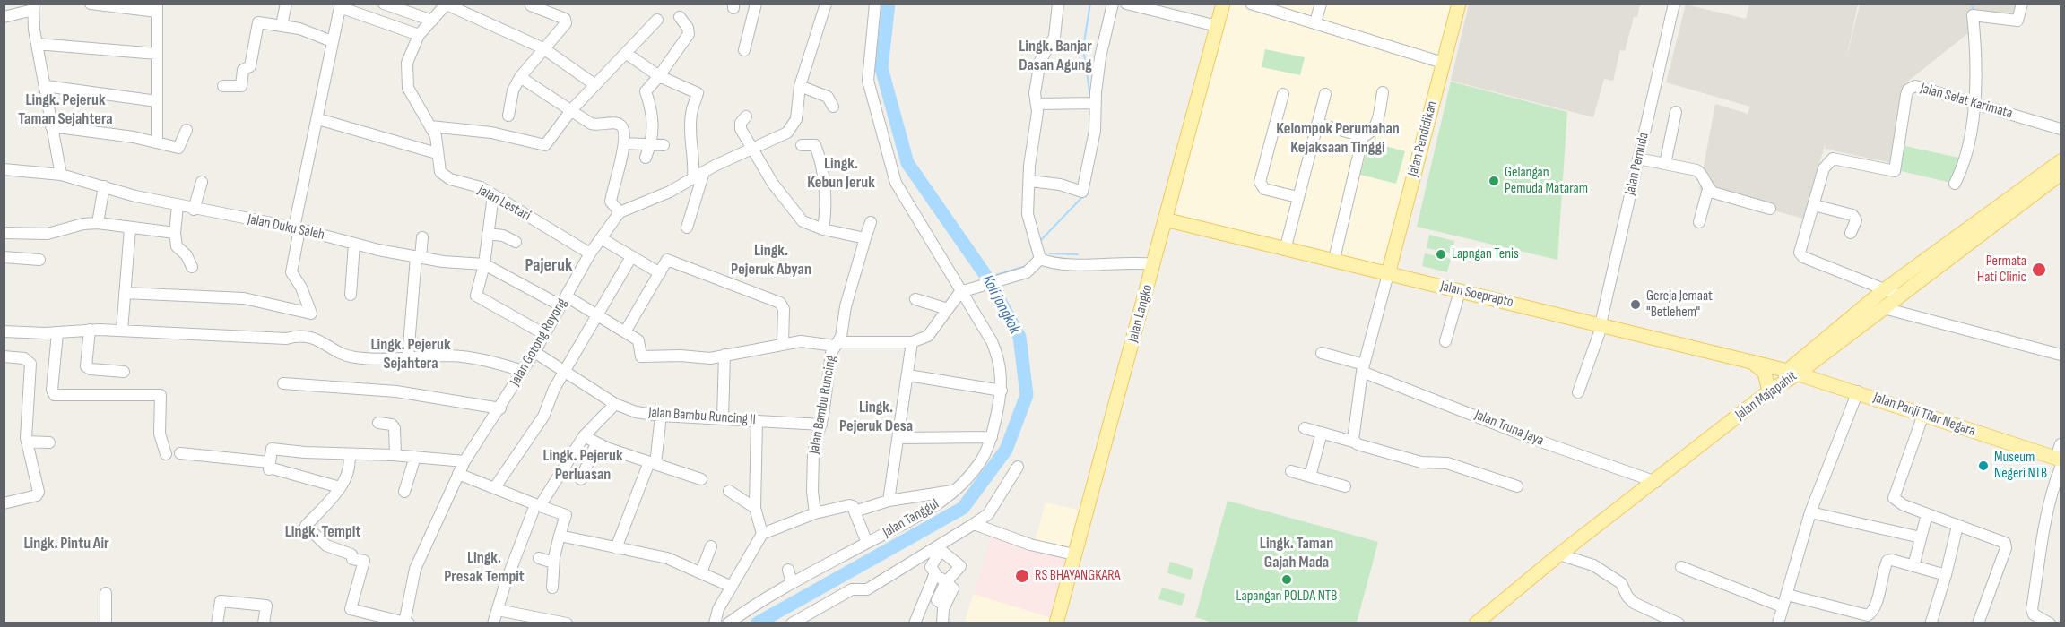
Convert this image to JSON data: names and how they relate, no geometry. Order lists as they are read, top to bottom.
{
  "streets": {
    "main road": [
      "Jalan Pendidikan",
      "Jalan Soeprapto",
      "Jalan Langko",
      "Jalan Majapahit",
      "Jalan Panji Tilar Negara"
    ],
    "street": [
      "Jalan Selat Karimata",
      "Jalan Pemuda",
      "Jalan Lestari",
      "Jalan Duku Saleh",
      "Jalan Gotong Royong",
      "Jalan Bambu Runcing",
      "Jalan Bambu Runcing II",
      "Jalan Truna Jaya",
      "Jalan Tanggul"
    ]
  },
  "crossings": [
    ["Jalan Selat Karimata", "Jalan Majapahit"],
    ["Jalan Pendidikan", "Jalan Soeprapto"],
    ["Jalan Pemuda", "Jalan Soeprapto"],
    ["Jalan Lestari", "Jalan Gotong Royong"],
    ["Jalan Duku Saleh", "Jalan Gotong Royong"],
    ["Jalan Soeprapto", "Jalan Langko"],
    ["Jalan Soeprapto", "Jalan Majapahit"],
    ["Jalan Soeprapto", "Jalan Panji Tilar Negara"],
    ["Jalan Gotong Royong", "Jalan Bambu Runcing II"],
    ["Jalan Majapahit", "Jalan Panji Tilar Negara"],
    ["Jalan Majapahit", "Jalan Truna Jaya"],
    ["Jalan Bambu Runcing", "Jalan Bambu Runcing II"]
  ],
  "districts": [
    "Lingk. Banjar Dasan Agung",
    "Lingk. Pejeruk Taman Sejahtera",
    "Kelompok Perumahan Kejaksaan Tinggi",
    "Lingk. Kebun Jeruk",
    "Lingk. Pejeruk Abyan",
    "Pajeruk",
    "Lingk. Pejeruk Sejahtera",
    "Lingk. Pejeruk Desa",
    "Lingk. Pejeruk Perluasan",
    "Lingk. Tempit",
    "Lingk. Pintu Air",
    "Lingk. Taman Gajah Mada",
    "Lingk. Presak Tempit"
  ],
  "water": ["Kali Jangkok"],
  "places": [
    "Gelangan Pemuda Mataram",
    "Lapngan Tenis",
    "Permata Hati Clinic",
    "Gereja Jemaat \"Betlehem\"",
    "Museum Negeri NTB",
    "RS BHAYANGKARA",
    "Lapangan POLDA NTB"
  ]
}
